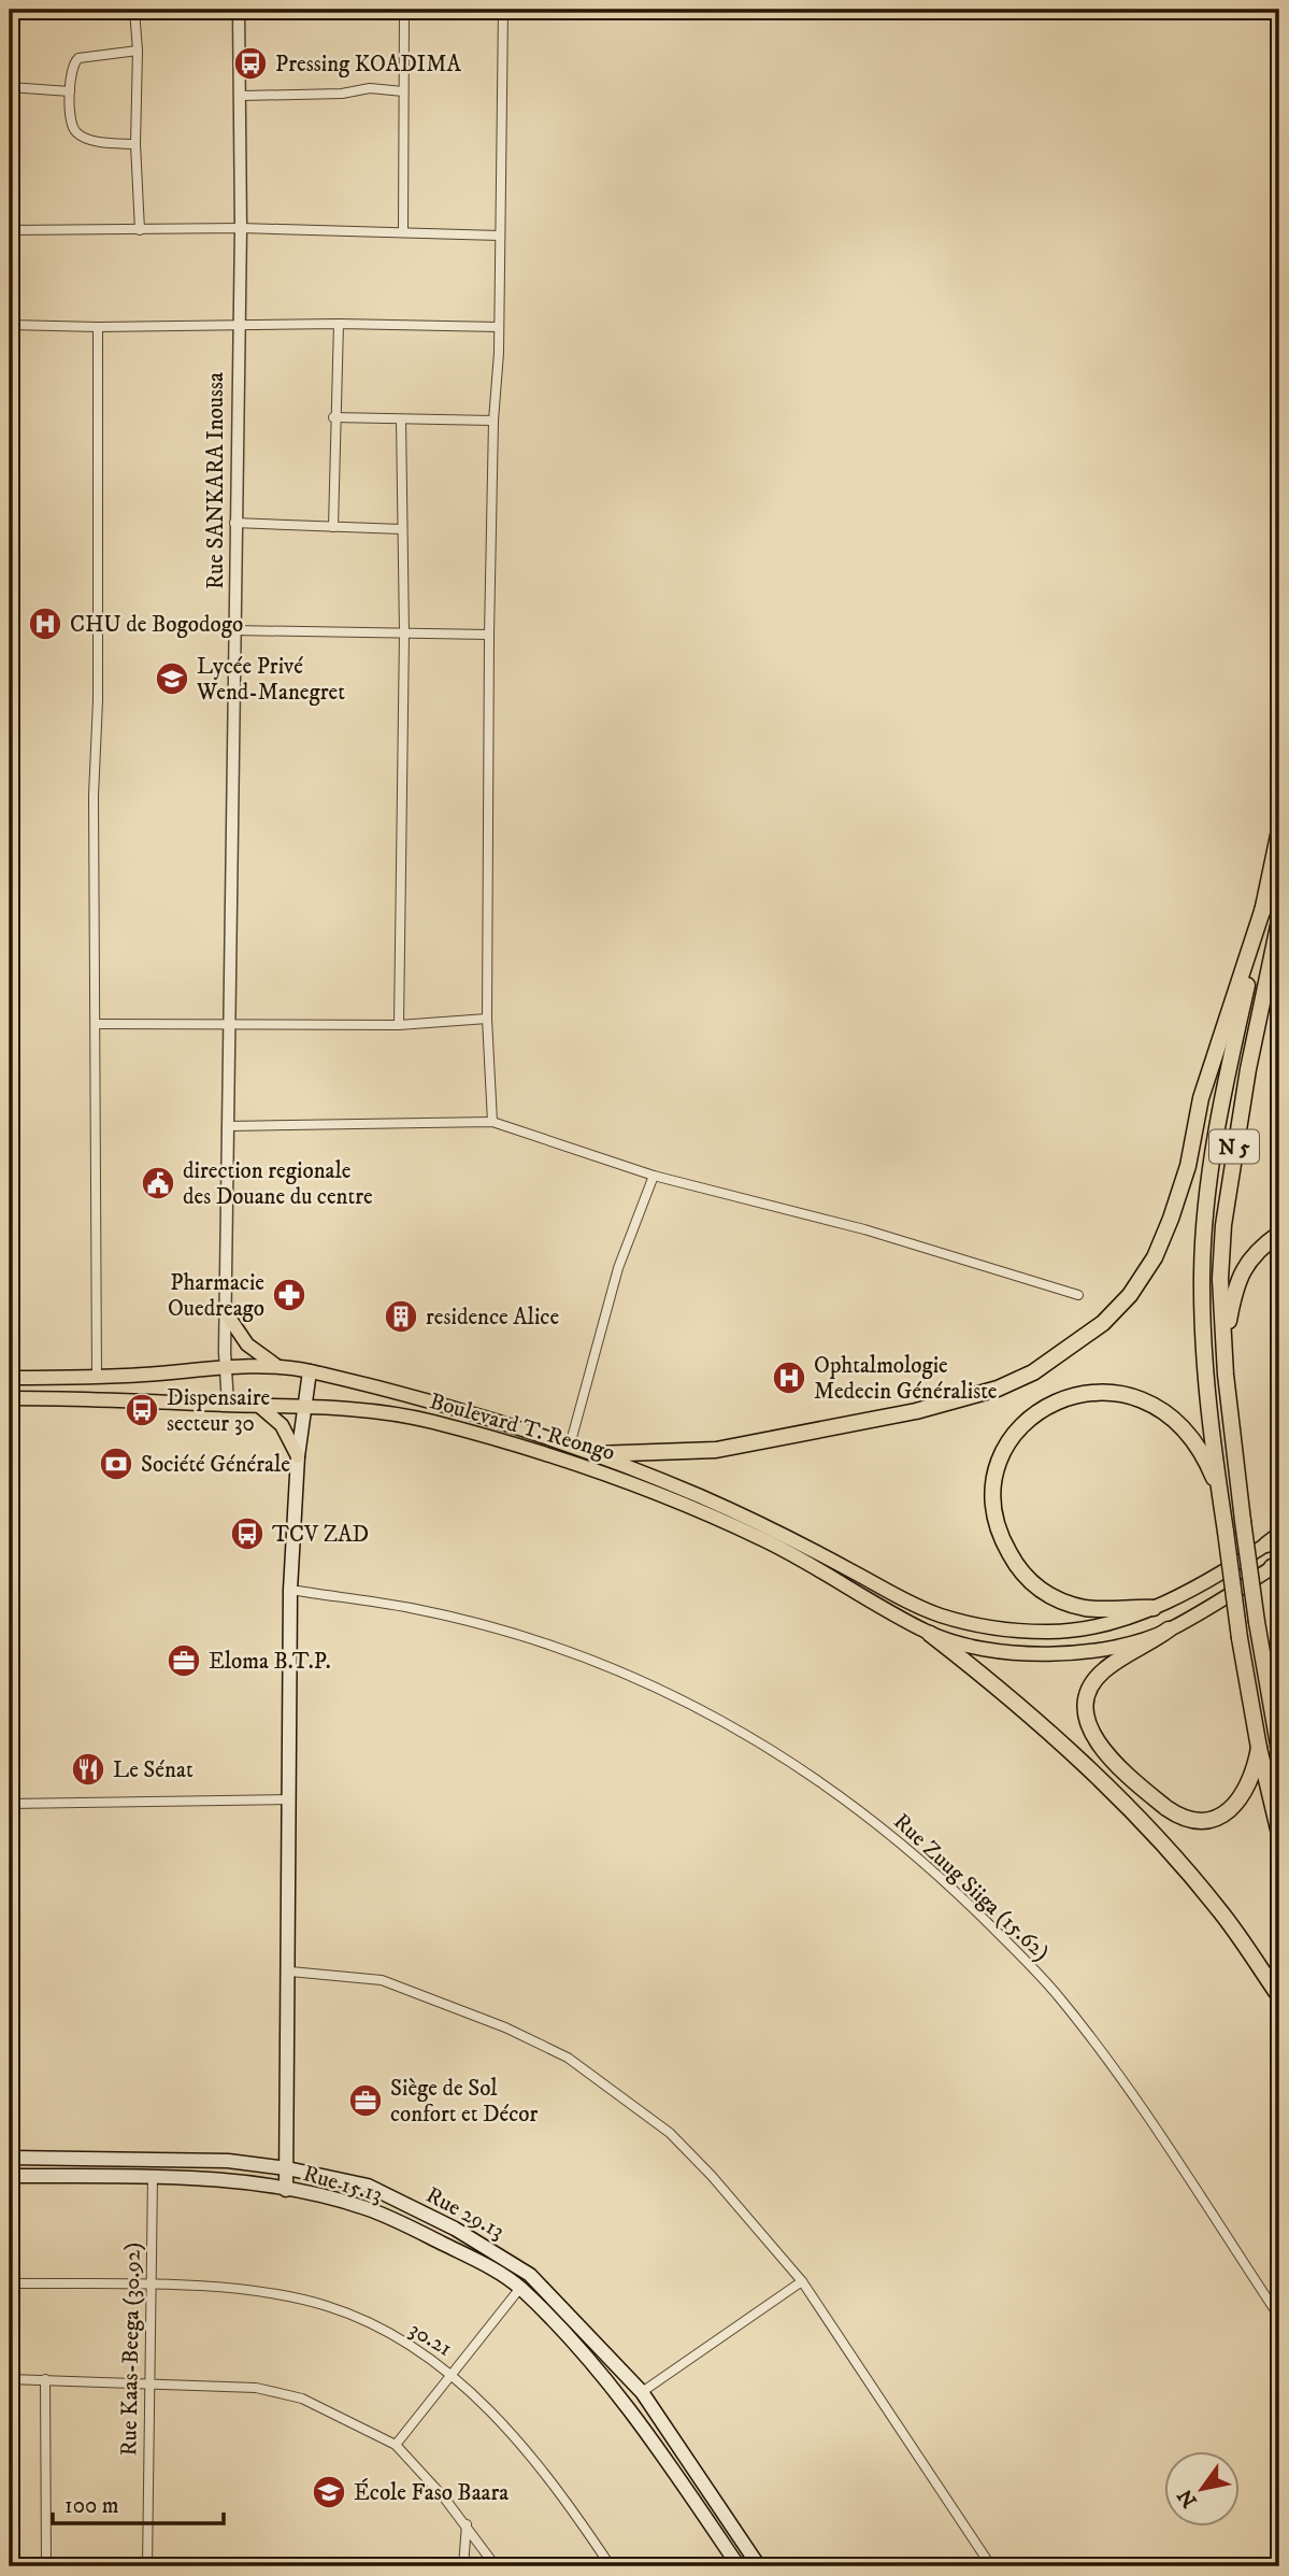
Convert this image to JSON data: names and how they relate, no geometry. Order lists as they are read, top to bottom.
{
  "streets": {
    "highway": ["N 5"],
    "main road": ["Boulevard T. Reongo", "Rue 15.13", "Rue 29.13"],
    "street": [
      "Rue SANKARA Inoussa",
      "Rue Zuug Siiga (15.62)",
      "30.21",
      "Rue Kaas-Beega (30.92)"
    ]
  },
  "crossings": [
    ["Rue SANKARA Inoussa", "Boulevard T. Reongo"],
    ["Rue 15.13", "Rue Kaas-Beega (30.92)"],
    ["30.21", "Rue Kaas-Beega (30.92)"]
  ],
  "places": {
    "bus stop": ["Pressing KOADIMA", "Dispensaire secteur 30", "TCV ZAD"],
    "hospital": ["CHU de Bogodogo", "Ophtalmologie Medecin Généraliste"],
    "school or university": ["Lycée Privé Wend-Manegret", "École Faso Baara"],
    "public building": ["direction regionale des Douane du centre"],
    "pharmacy": ["Pharmacie Ouedreago"],
    "building": ["residence Alice"],
    "bank": ["Société Générale"],
    "office": ["Eloma B.T.P.", "Siège de Sol confort et Décor"],
    "restaurant": ["Le Sénat"]
  },
  "scale_bar": "100 m",
  "north": "bottom left"
}
